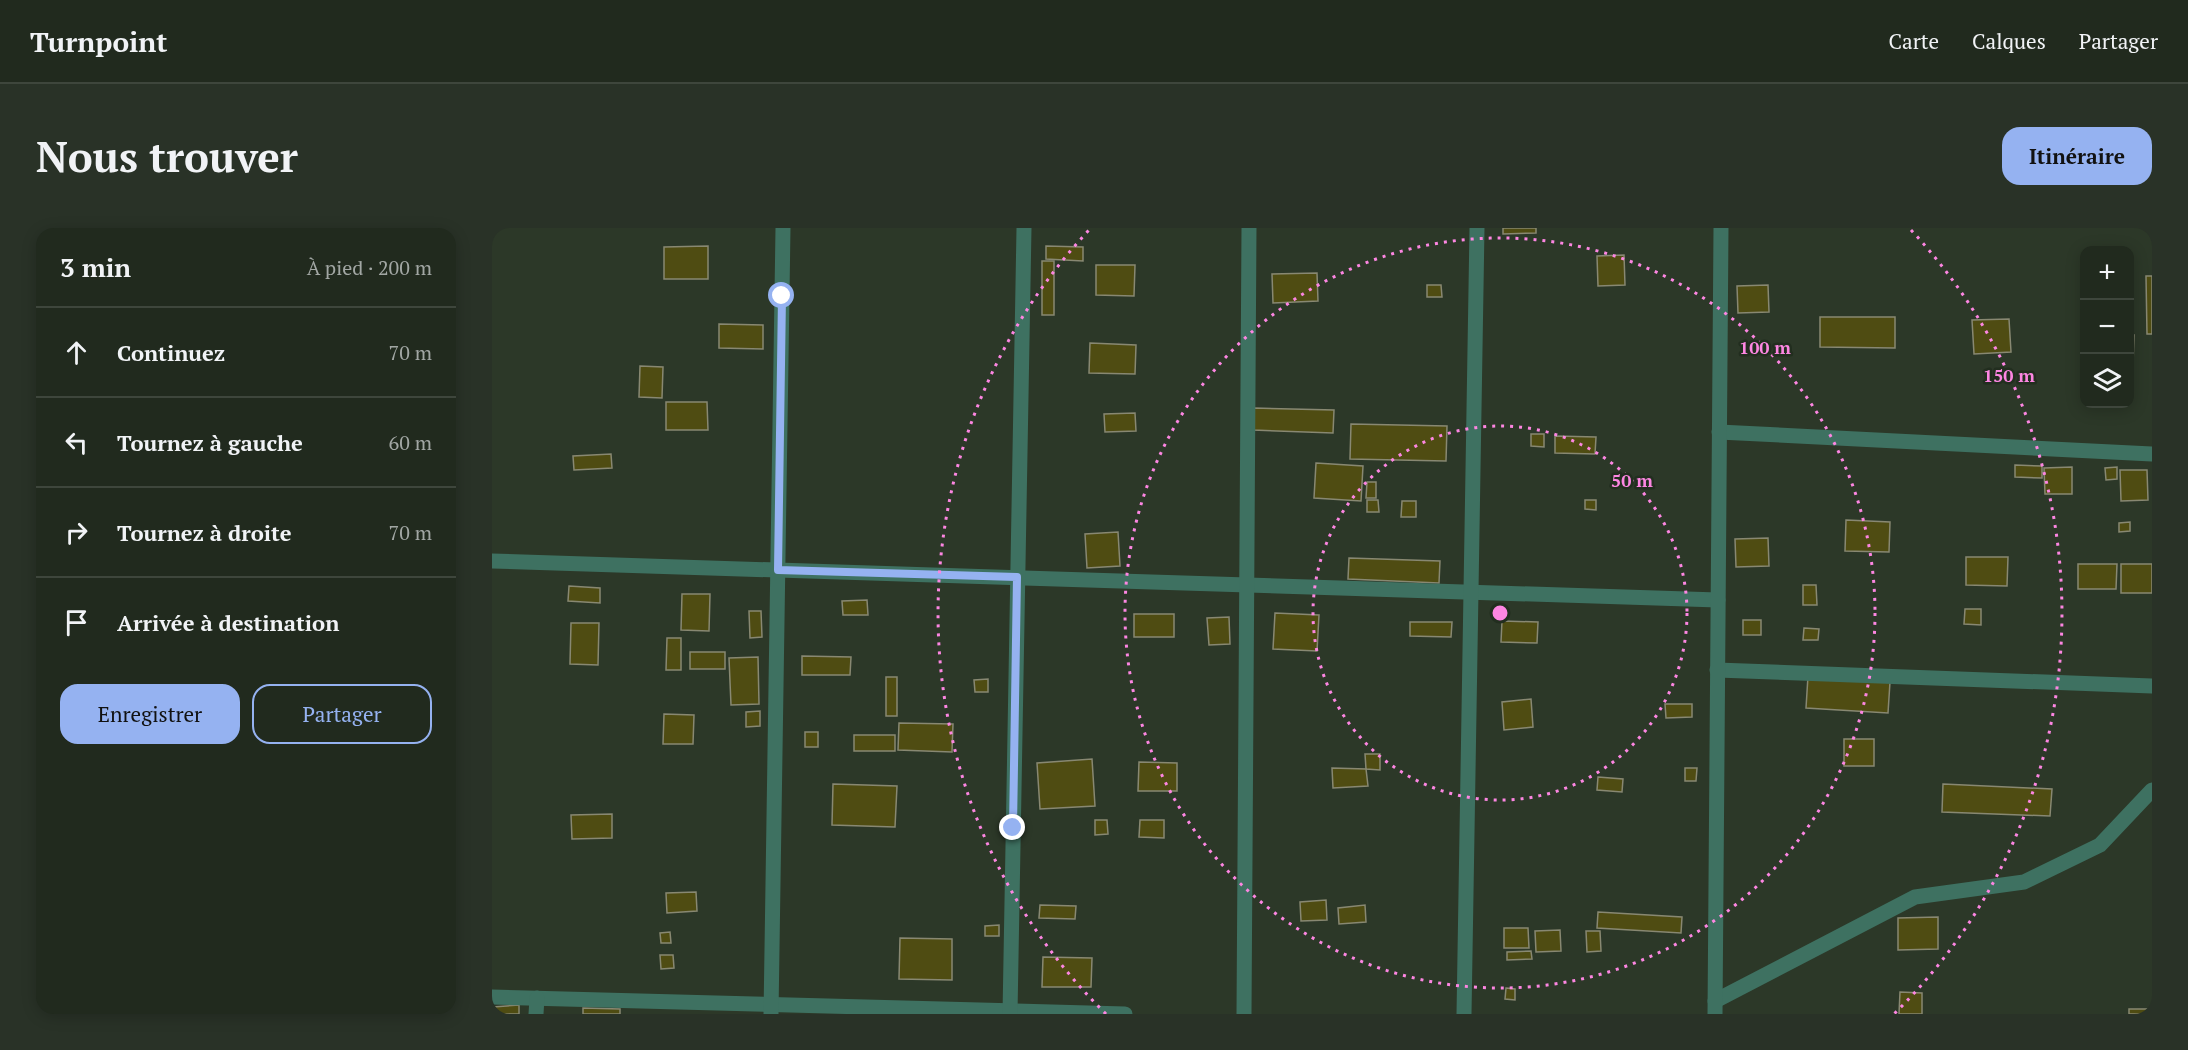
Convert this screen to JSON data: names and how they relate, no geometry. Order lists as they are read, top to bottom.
{
  "page": {
    "header": "Turnpoint",
    "nav": ["Carte", "Calques", "Partager"],
    "buttons": [
      "Itinéraire",
      ["Enregistrer", "Partager"]
    ],
    "title": "Nous trouver",
    "heading": ["3 min", "À pied · 200 m"],
    "map_buttons": ["+", "−"],
    "list": [
      ["Continuez", "70 m"],
      ["Tournez à gauche", "60 m"],
      ["Tournez à droite", "70 m"],
      "Arrivée à destination"
    ]
  },
  "rings": ["100 m", "150 m", "50 m"]
}
